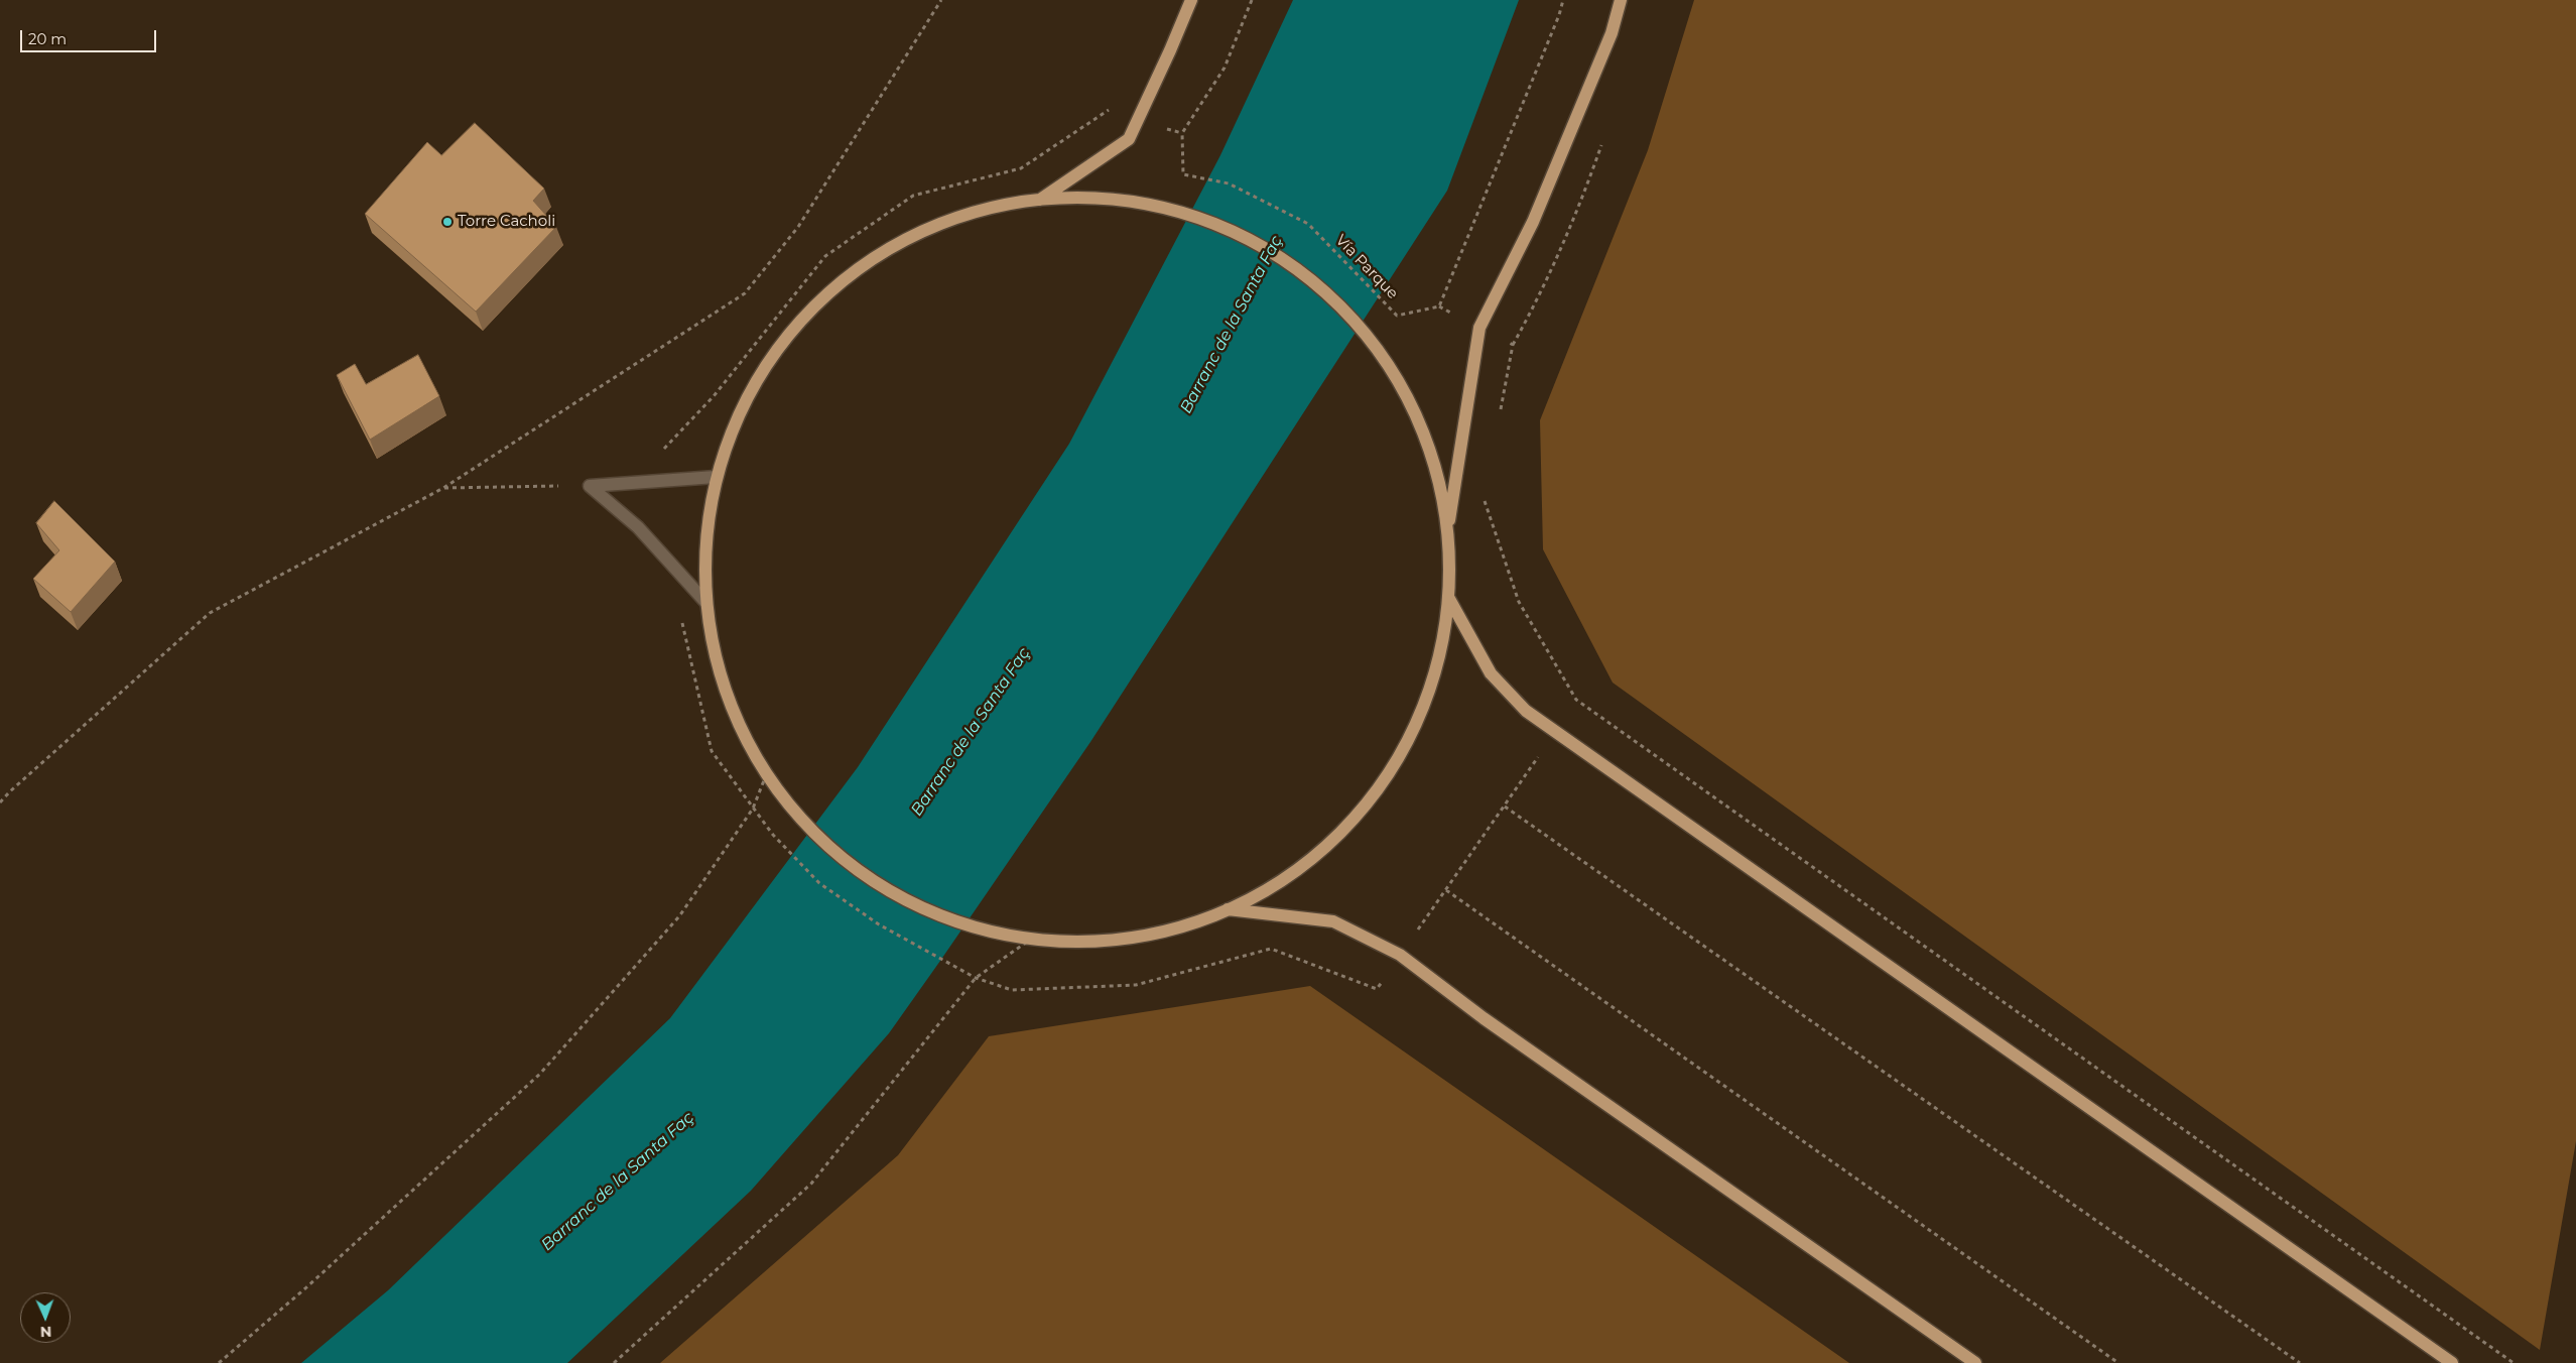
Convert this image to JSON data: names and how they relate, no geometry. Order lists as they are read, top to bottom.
{
  "streets": {
    "path": ["Vía Parque"]
  },
  "water": ["Barranc de la Santa Faç"],
  "places": ["Torre Cacholi"],
  "scale_bar": "20 m",
  "north": "bottom"
}
